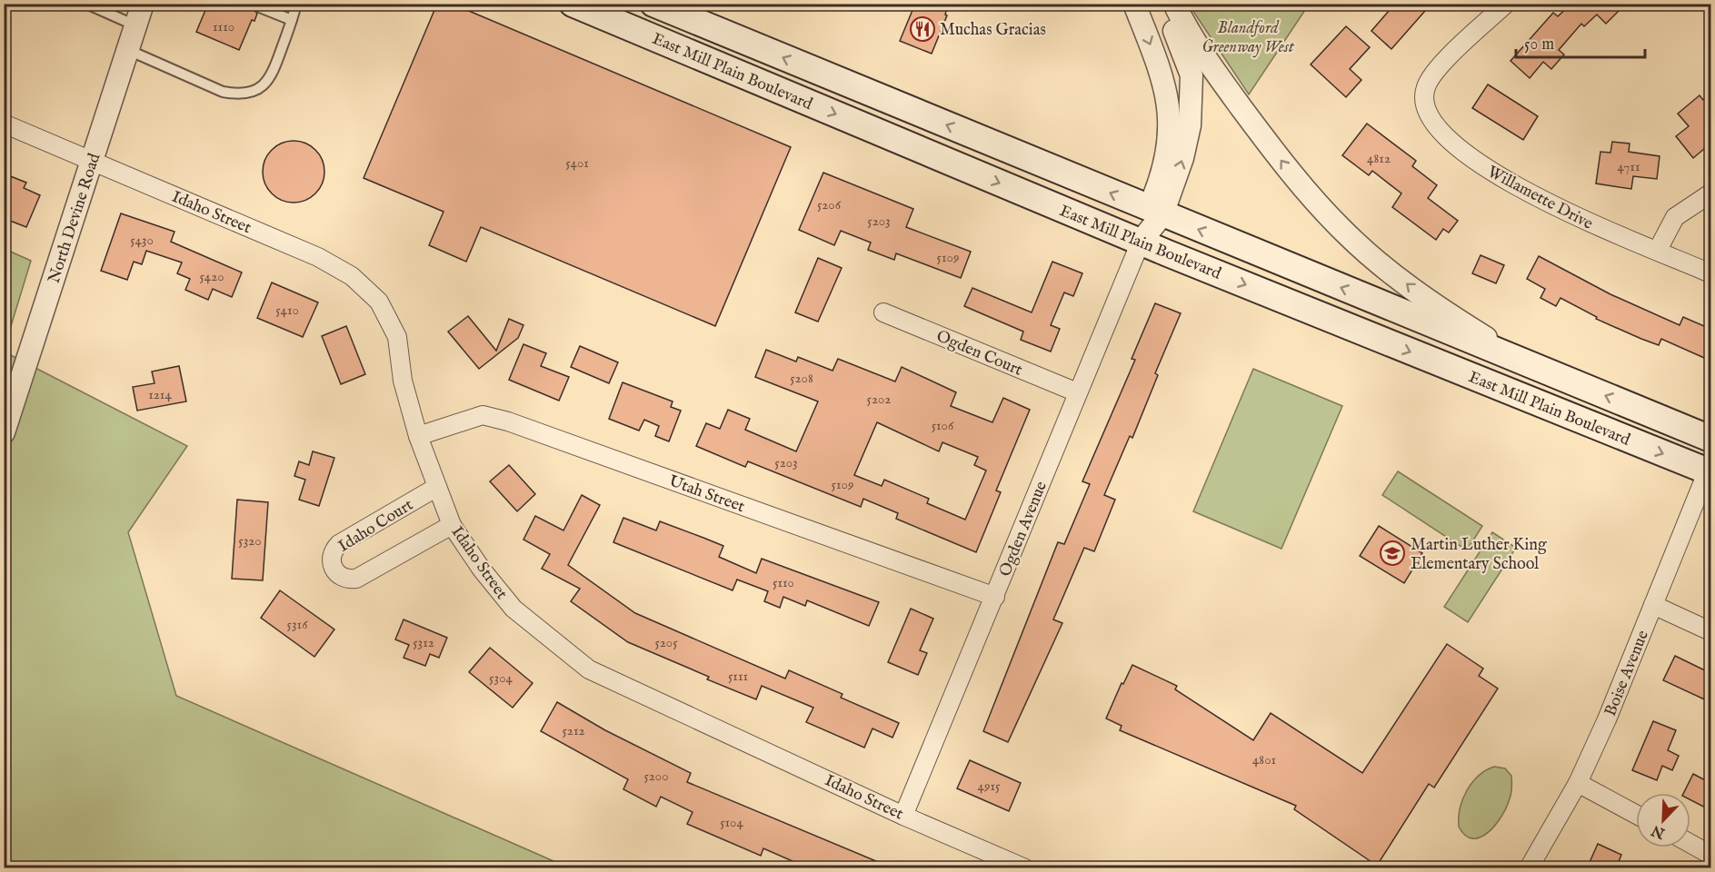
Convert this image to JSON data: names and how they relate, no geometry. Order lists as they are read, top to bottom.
{
  "streets": {
    "main road": ["East Mill Plain Boulevard"],
    "street": [
      "Willamette Drive",
      "Idaho Street",
      "North Devine Road",
      "Ogden Court",
      "Utah Street",
      "Idaho Court",
      "Ogden Avenue",
      "Boise Avenue"
    ]
  },
  "crossings": [
    ["East Mill Plain Boulevard", "Ogden Avenue"],
    ["East Mill Plain Boulevard", "Boise Avenue"],
    ["Idaho Street", "North Devine Road"],
    ["Idaho Street", "Utah Street"],
    ["Idaho Street", "Idaho Court"],
    ["Idaho Street", "Ogden Avenue"],
    ["Ogden Court", "Ogden Avenue"],
    ["Utah Street", "Ogden Avenue"]
  ],
  "parks": ["Blandford Greenway West"],
  "places": {
    "restaurant": ["Muchas Gracias"],
    "school or university": ["Martin Luther King Elementary School"]
  },
  "house_numbers": [
    "1110",
    "4812",
    "5401",
    "4711",
    "5206",
    "5203",
    "5430",
    "5109",
    "5420",
    "5410",
    "5208",
    "1214",
    "5202",
    "5106",
    "5203",
    "5109",
    "5320",
    "5110",
    "5316",
    "5312",
    "5205",
    "5111",
    "5304",
    "5212",
    "4801",
    "5200",
    "4915",
    "5104"
  ],
  "scale_bar": "50 m",
  "north": "bottom left"
}
